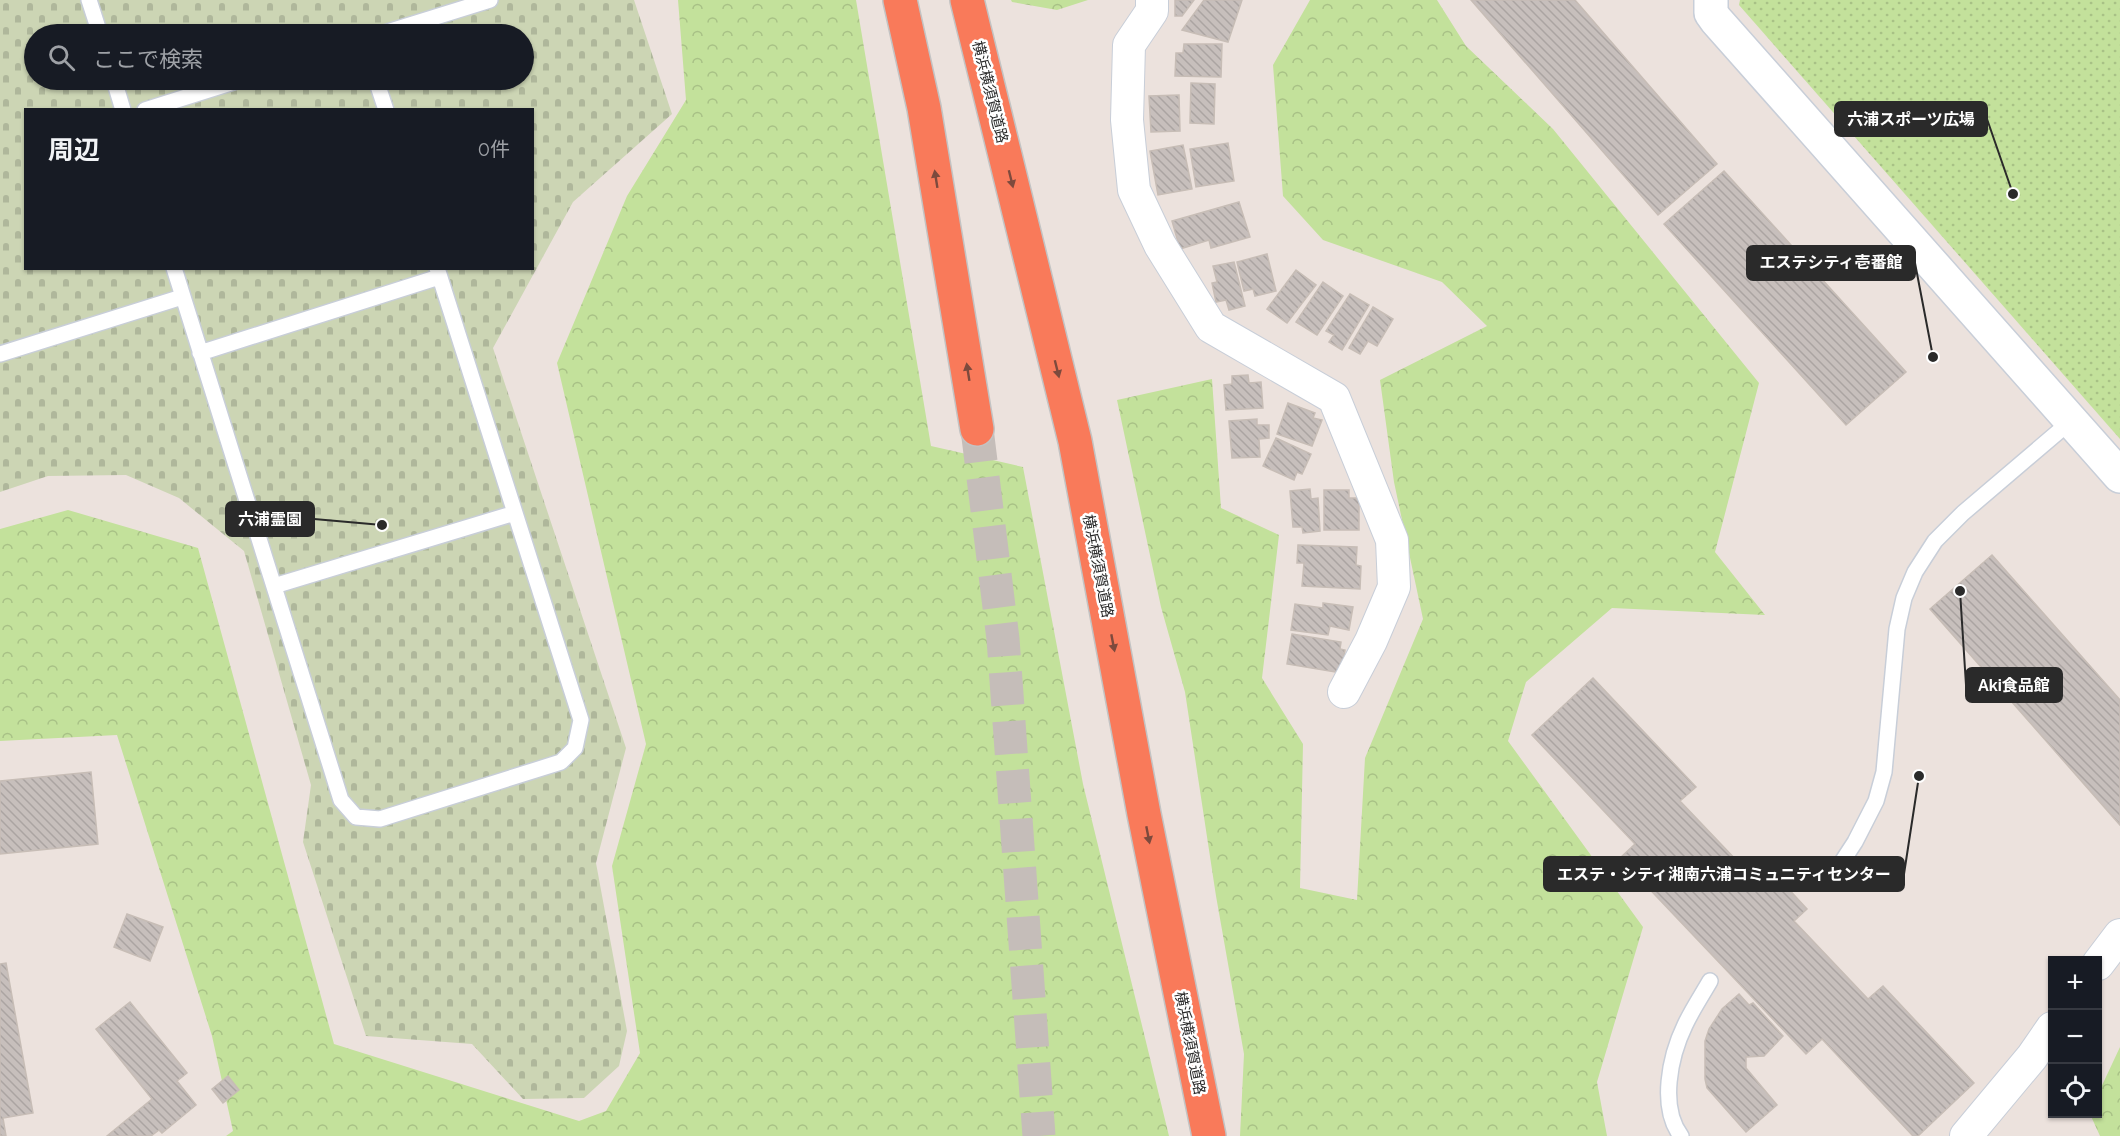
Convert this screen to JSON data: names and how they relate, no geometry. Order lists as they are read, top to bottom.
{
  "streets": {
    "highway": ["横浜横須賀道路"]
  },
  "places": [
    "六浦スポーツ広場",
    "エステシティ壱番館",
    "六浦霊園",
    "Aki食品館",
    "エステ・シティ湘南六浦コミュニティセンター"
  ],
  "page": {
    "search": "ここで検索",
    "heading": ["周辺", "0件"],
    "map_buttons": ["+", "−"]
  }
}
